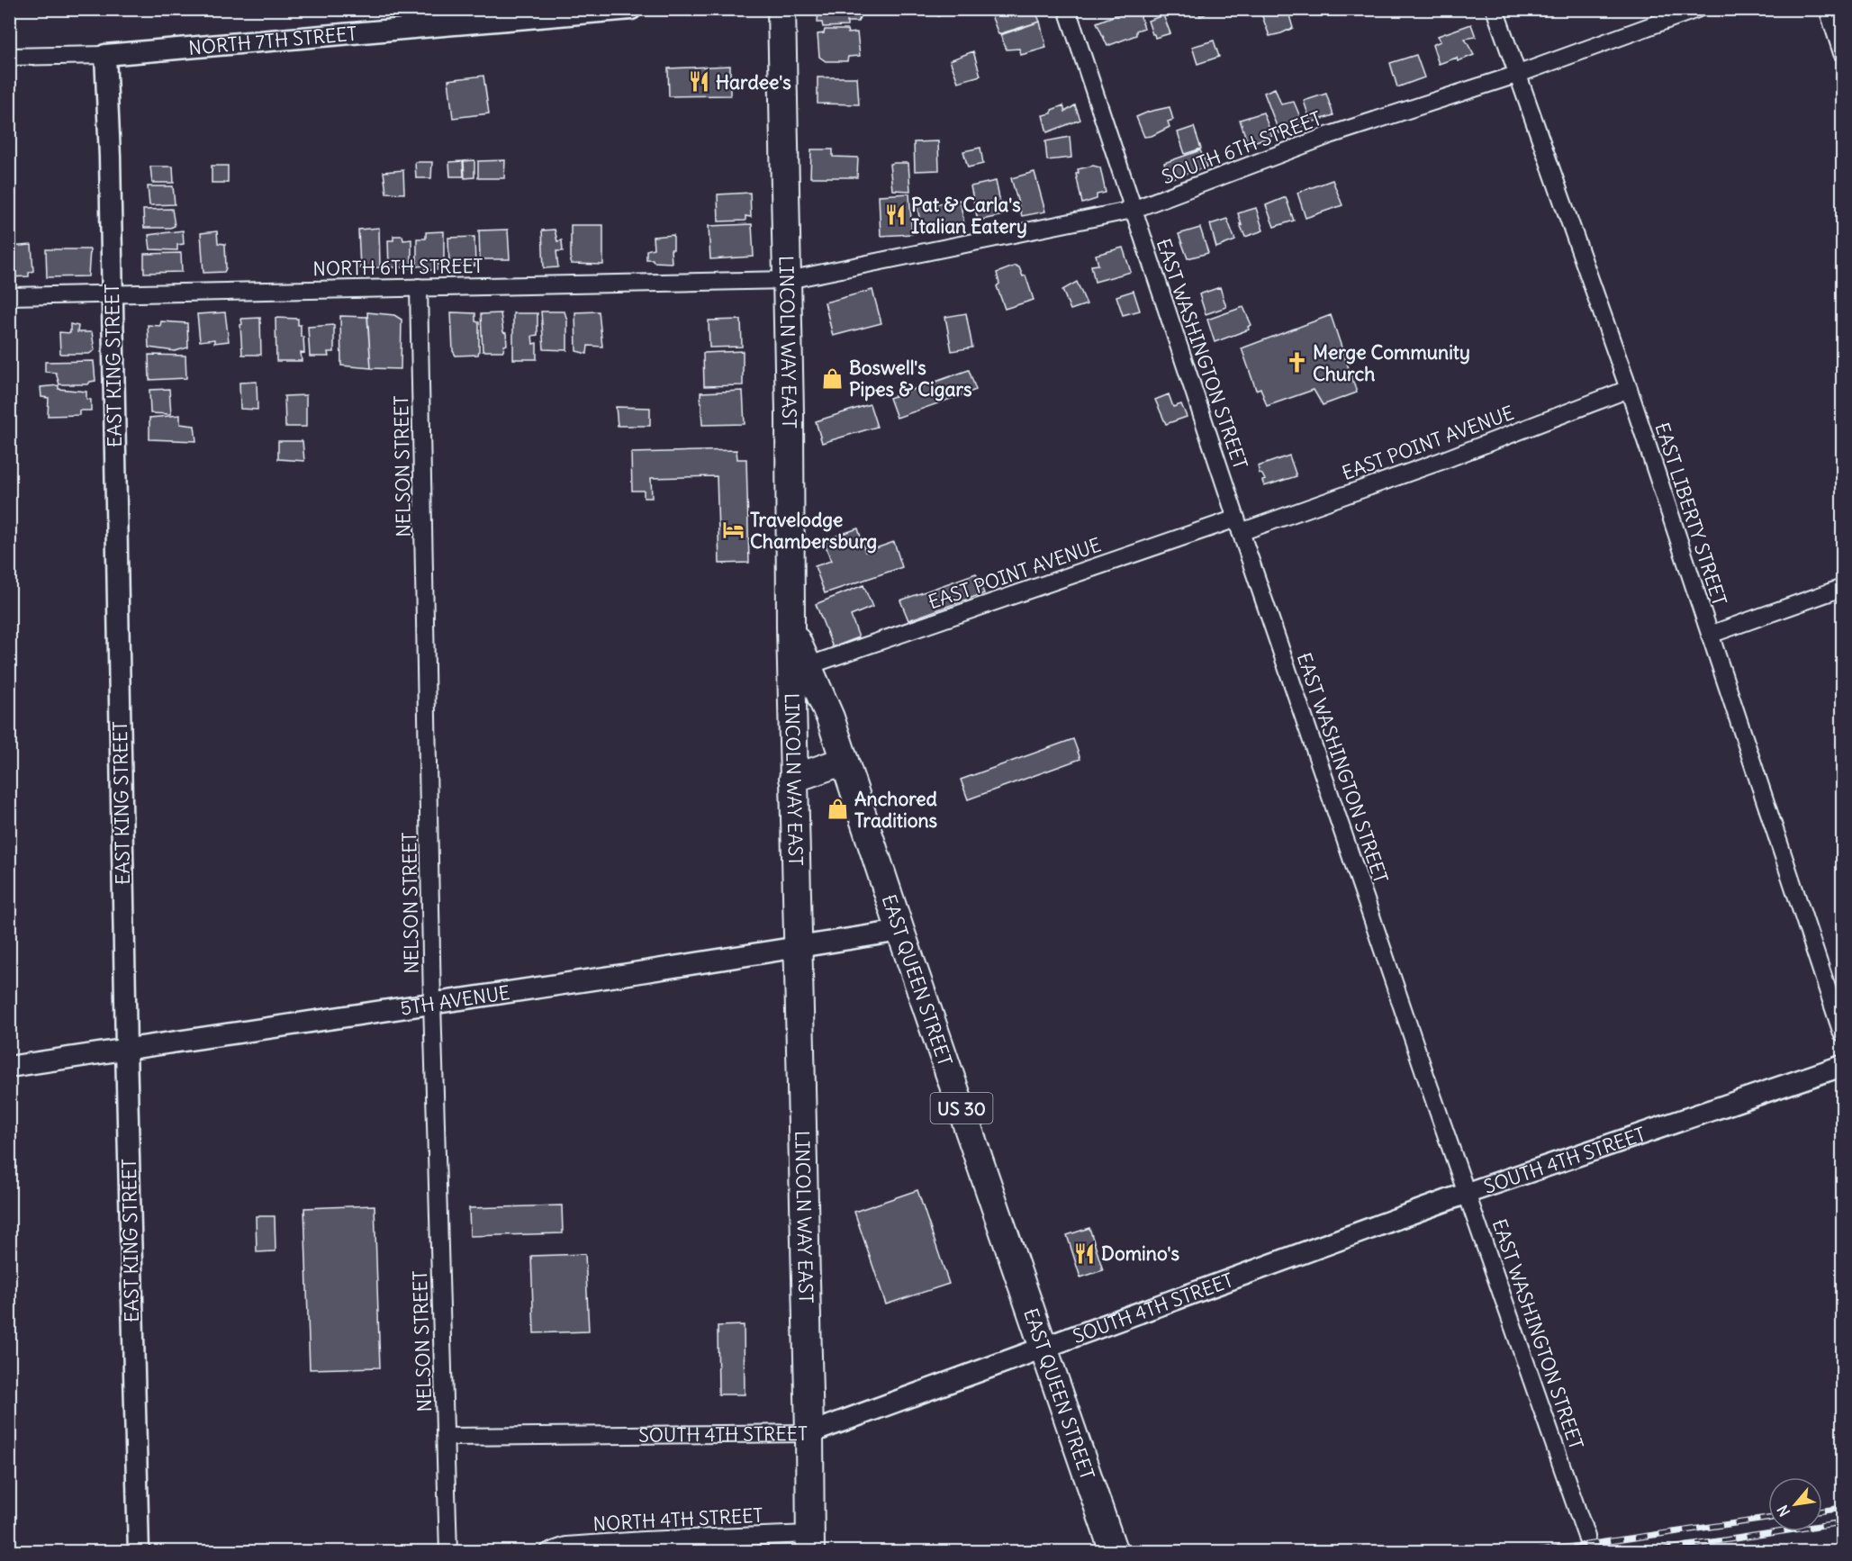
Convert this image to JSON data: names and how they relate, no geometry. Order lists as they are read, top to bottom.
{
  "streets": {
    "highway": ["LINCOLN WAY EAST", "EAST QUEEN STREET", "US 30"],
    "street": [
      "NORTH 7TH STREET",
      "SOUTH 6TH STREET",
      "NORTH 6TH STREET",
      "EAST WASHINGTON STREET",
      "EAST KING STREET",
      "EAST POINT AVENUE",
      "NELSON STREET",
      "EAST LIBERTY STREET",
      "5TH AVENUE",
      "SOUTH 4TH STREET",
      "NORTH 4TH STREET"
    ]
  },
  "crossings": [
    ["NORTH 7TH STREET", "EAST KING STREET"],
    ["SOUTH 6TH STREET", "NORTH 6TH STREET"],
    ["SOUTH 6TH STREET", "LINCOLN WAY EAST"],
    ["SOUTH 6TH STREET", "EAST WASHINGTON STREET"],
    ["SOUTH 6TH STREET", "EAST LIBERTY STREET"],
    ["NORTH 6TH STREET", "LINCOLN WAY EAST"],
    ["NORTH 6TH STREET", "EAST KING STREET"],
    ["NORTH 6TH STREET", "NELSON STREET"],
    ["LINCOLN WAY EAST", "EAST QUEEN STREET"],
    ["LINCOLN WAY EAST", "5TH AVENUE"],
    ["LINCOLN WAY EAST", "SOUTH 4TH STREET"],
    ["LINCOLN WAY EAST", "NORTH 4TH STREET"],
    ["EAST WASHINGTON STREET", "EAST POINT AVENUE"],
    ["EAST WASHINGTON STREET", "SOUTH 4TH STREET"],
    ["EAST KING STREET", "5TH AVENUE"],
    ["EAST POINT AVENUE", "EAST LIBERTY STREET"],
    ["EAST POINT AVENUE", "EAST QUEEN STREET"],
    ["NELSON STREET", "5TH AVENUE"],
    ["NELSON STREET", "SOUTH 4TH STREET"],
    ["EAST QUEEN STREET", "5TH AVENUE"],
    ["EAST QUEEN STREET", "SOUTH 4TH STREET"]
  ],
  "places": {
    "restaurant": ["Hardee's", "Pat & Carla's Italian Eatery", "Domino's"],
    "church": ["Merge Community Church"],
    "shop": ["Boswell's Pipes & Cigars", "Anchored Traditions"],
    "hotel": ["Travelodge Chambersburg"]
  },
  "north": "bottom left"
}
